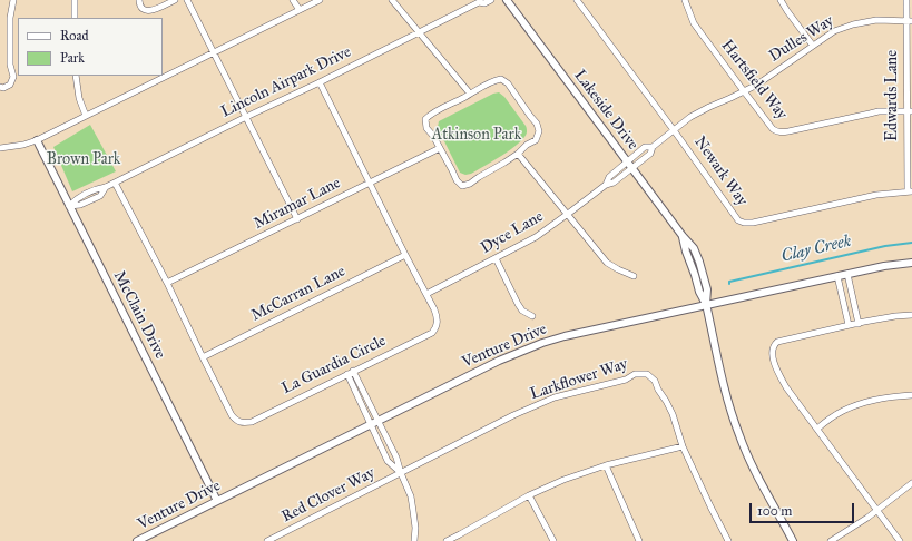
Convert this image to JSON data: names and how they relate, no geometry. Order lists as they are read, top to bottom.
{
  "streets": {
    "street": [
      "Dulles Way",
      "Hartsfield Way",
      "Lincoln Airpark Drive",
      "Edwards Lane",
      "Lakeside Drive",
      "Newark Way",
      "Miramar Lane",
      "Dyce Lane",
      "McCarran Lane",
      "McClain Drive",
      "Venture Drive",
      "La Guardia Circle",
      "Larkflower Way",
      "Red Clover Way"
    ]
  },
  "crossings": [
    ["Dulles Way", "Hartsfield Way"],
    ["Dulles Way", "Edwards Lane"],
    ["Dulles Way", "Lakeside Drive"],
    ["Dulles Way", "Newark Way"],
    ["Dulles Way", "Dyce Lane"],
    ["Hartsfield Way", "Edwards Lane"],
    ["Lincoln Airpark Drive", "McClain Drive"],
    ["Lincoln Airpark Drive", "La Guardia Circle"],
    ["Edwards Lane", "Newark Way"],
    ["Lakeside Drive", "Dyce Lane"],
    ["Lakeside Drive", "Venture Drive"],
    ["Miramar Lane", "La Guardia Circle"],
    ["Dyce Lane", "La Guardia Circle"],
    ["McCarran Lane", "La Guardia Circle"],
    ["McClain Drive", "Venture Drive"],
    ["Larkflower Way", "Red Clover Way"]
  ],
  "water": ["Clay Creek"],
  "parks": ["Atkinson Park", "Brown Park"],
  "legend": ["Road", "Park"],
  "scale_bar": "100 m"
}
